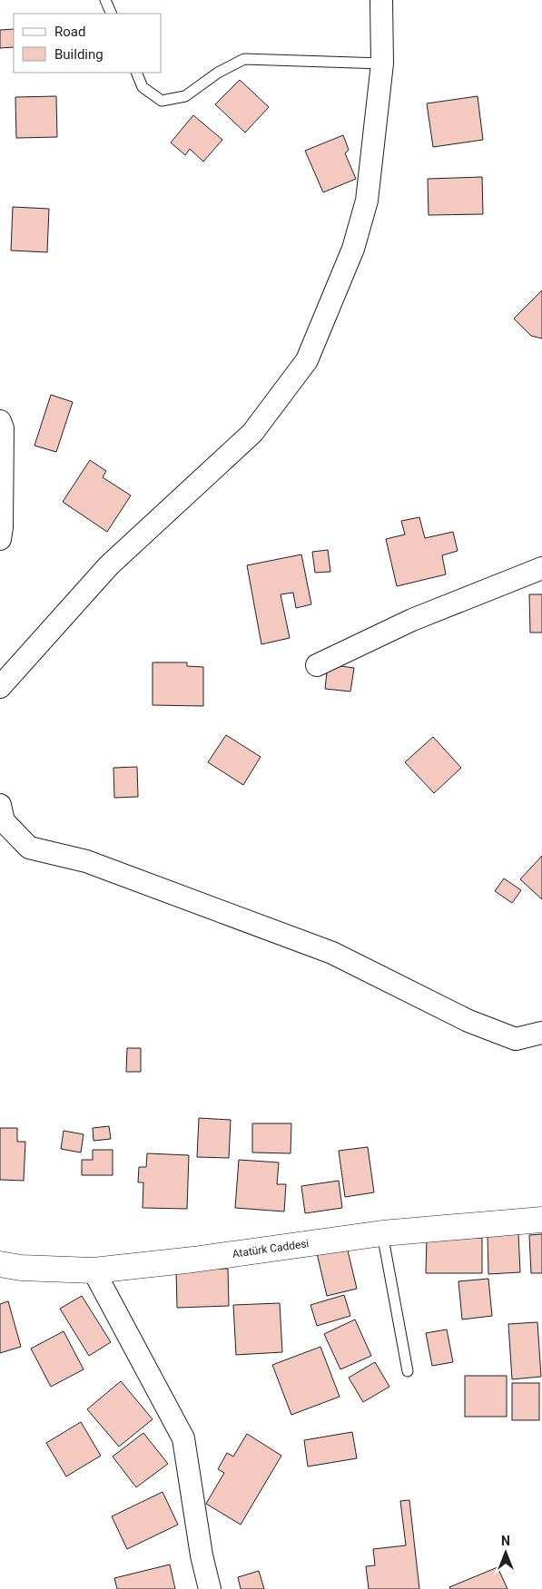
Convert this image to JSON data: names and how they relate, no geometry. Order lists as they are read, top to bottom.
{
  "streets": {
    "street": ["Atatürk Caddesi"]
  },
  "legend": ["Road", "Building"],
  "north": "top"
}
